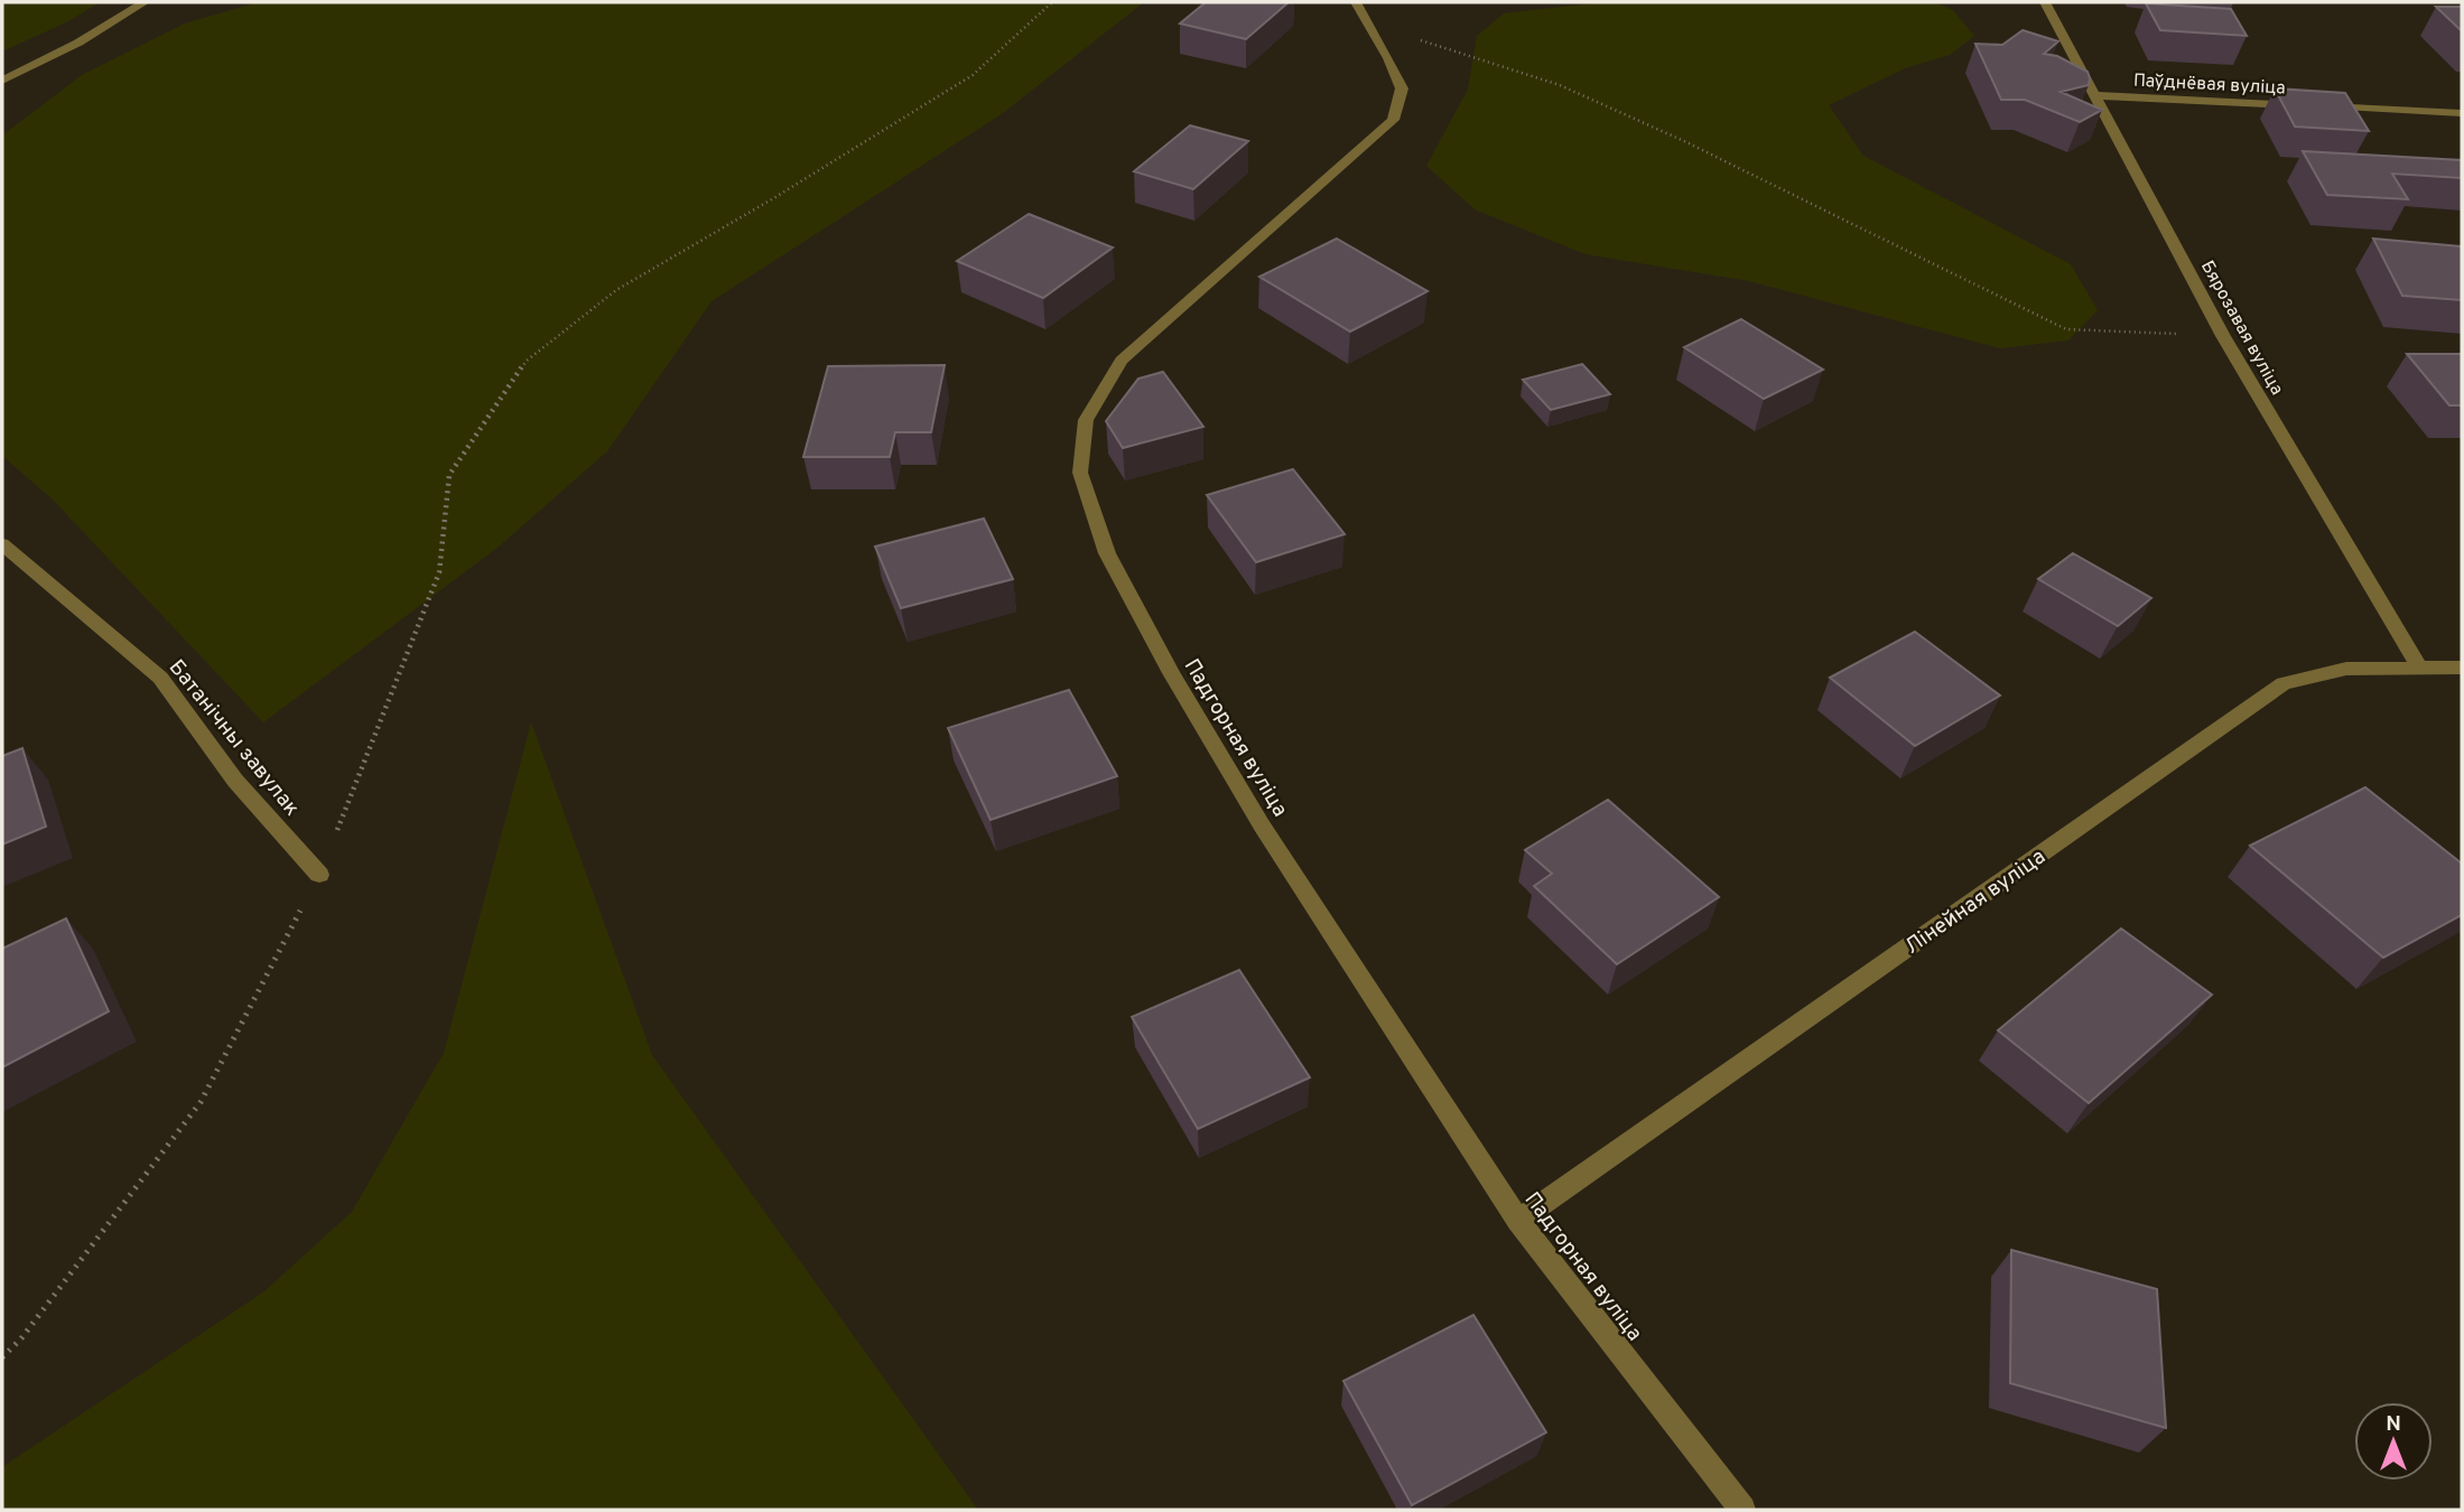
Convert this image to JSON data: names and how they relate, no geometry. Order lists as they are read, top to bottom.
{
  "streets": {
    "street": [
      "Паўднёвая вуліца",
      "Бярозавая вуліца",
      "Батанічны завулак",
      "Падгорная вуліца",
      "Лінейная вуліца"
    ]
  },
  "crossings": [
    ["Паўднёвая вуліца", "Бярозавая вуліца"],
    ["Бярозавая вуліца", "Лінейная вуліца"],
    ["Падгорная вуліца", "Лінейная вуліца"]
  ],
  "north": "top"
}
